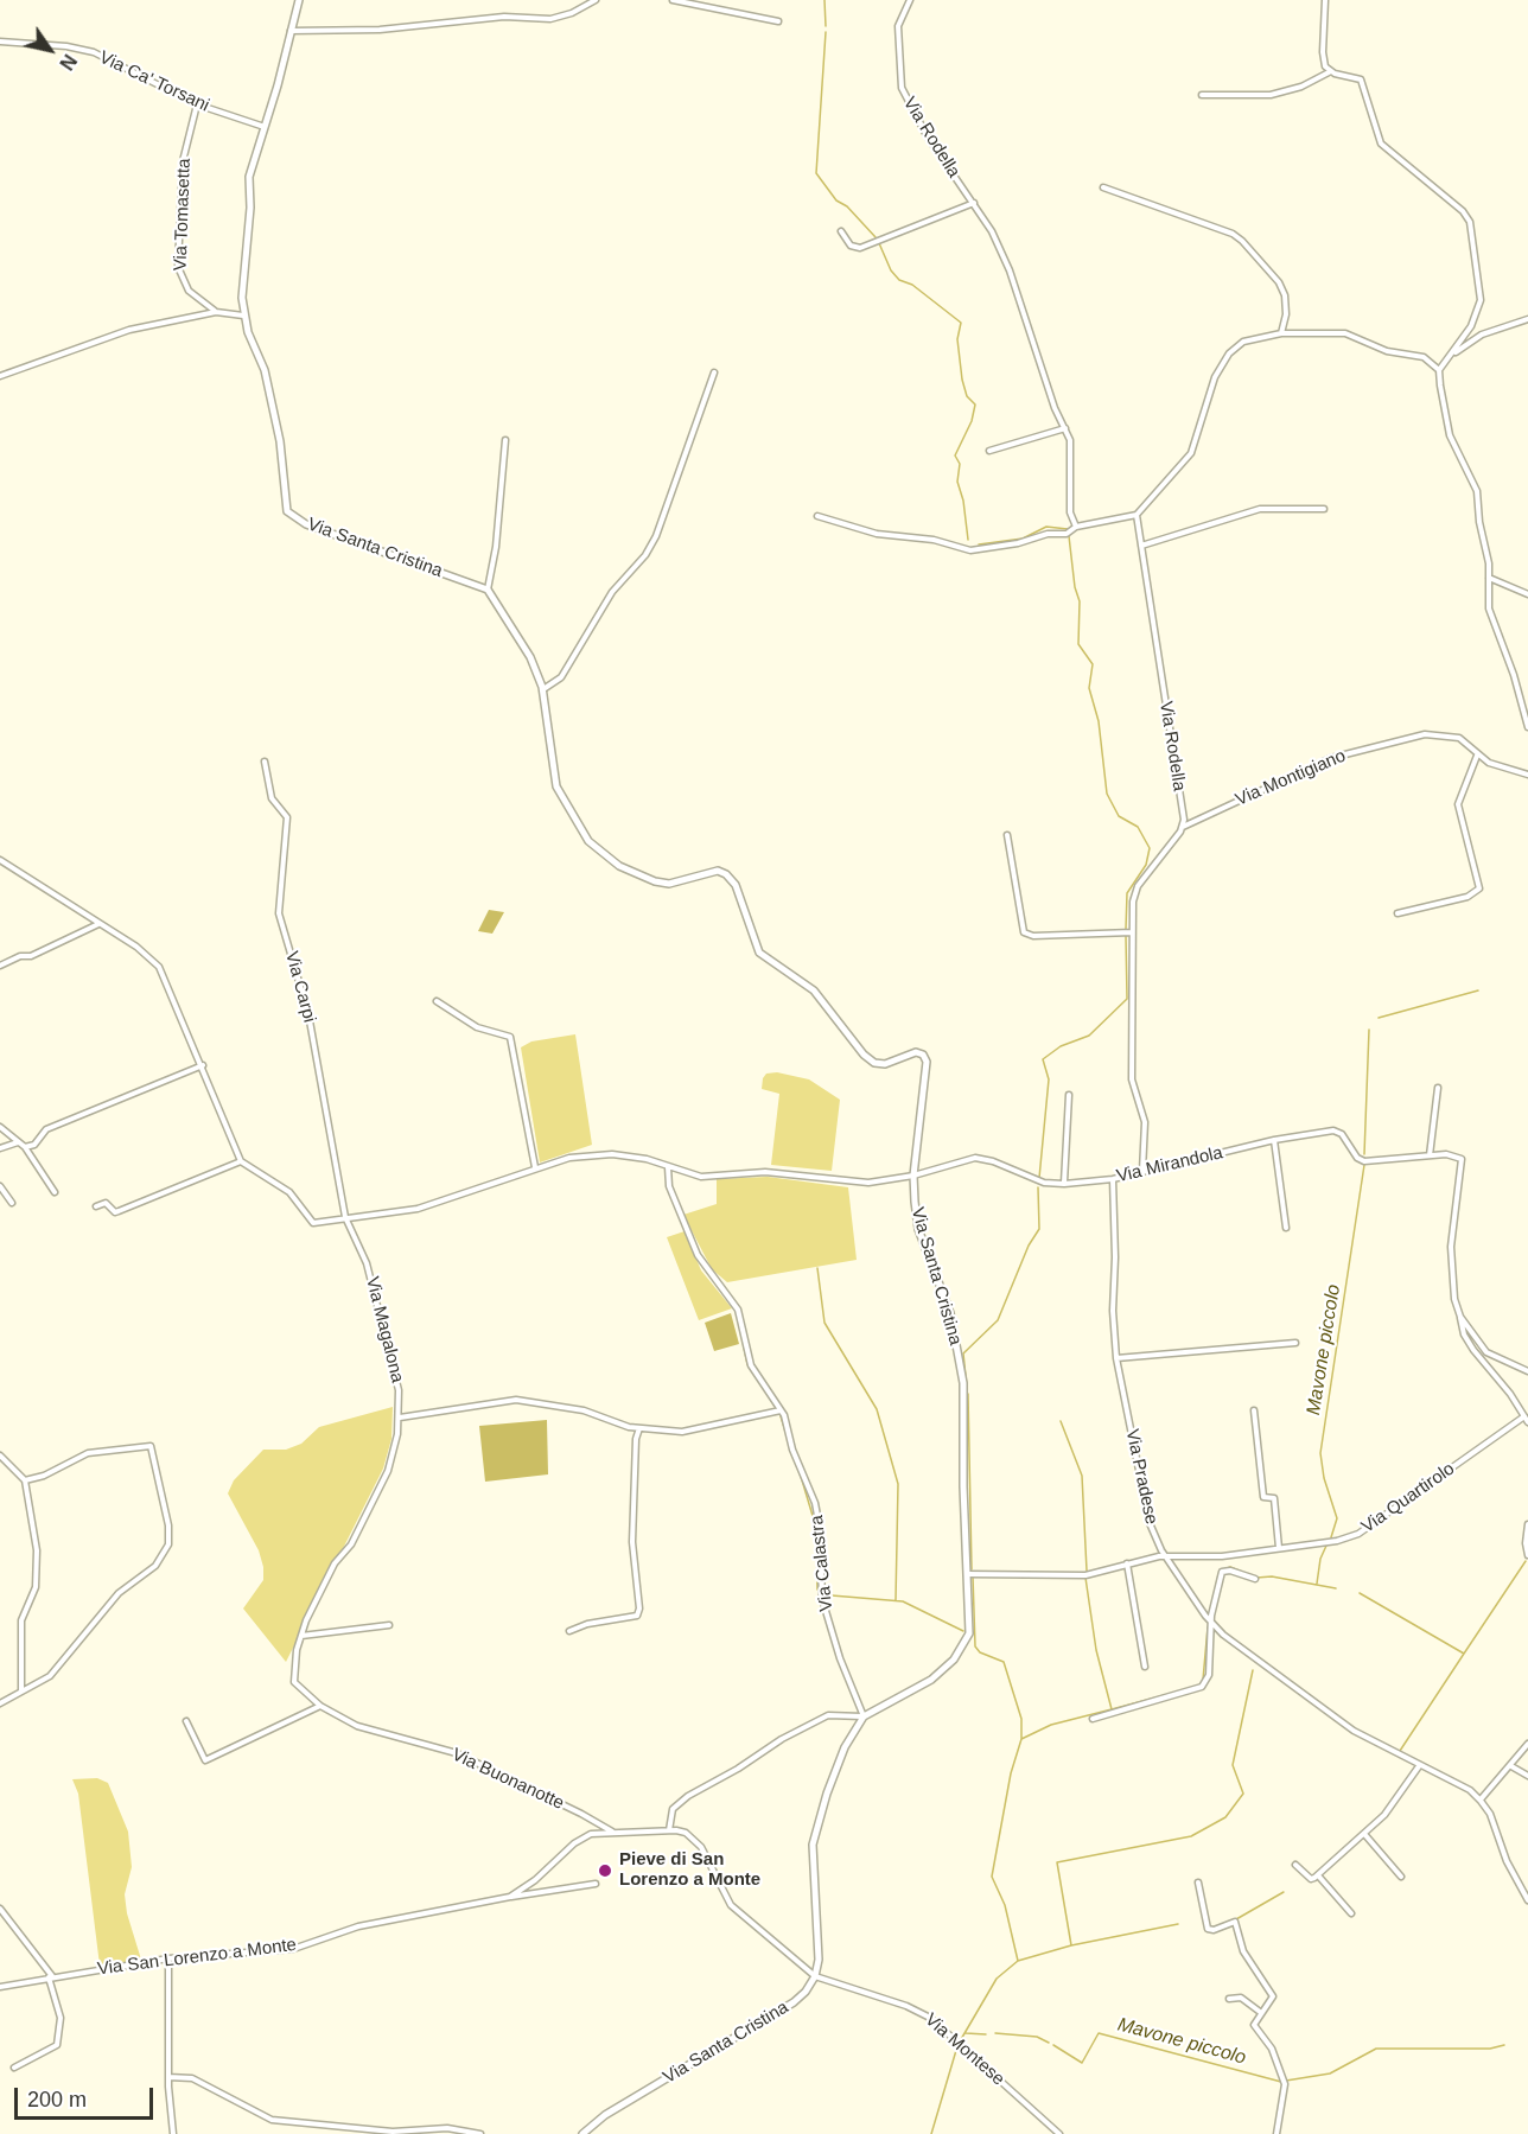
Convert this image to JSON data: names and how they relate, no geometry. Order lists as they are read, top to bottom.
{
  "streets": {
    "street": [
      "Via Ca' Torsani",
      "Via Rodella",
      "Via Tomasetta",
      "Via Santa Cristina",
      "Via Montigiano",
      "Via Carpi",
      "Via Mirandola",
      "Via Magalona",
      "Via Pradese",
      "Via Quartirolo",
      "Via Calastra",
      "Via Buonanotte",
      "Via San Lorenzo a Monte",
      "Via Montese"
    ]
  },
  "crossings": [
    ["Via Ca' Torsani", "Via Tomasetta"],
    ["Via Ca' Torsani", "Via Santa Cristina"],
    ["Via Rodella", "Via Montigiano"],
    ["Via Santa Cristina", "Via Mirandola"],
    ["Via Santa Cristina", "Via Quartirolo"],
    ["Via Santa Cristina", "Via Calastra"],
    ["Via Santa Cristina", "Via Montese"],
    ["Via Carpi", "Via Magalona"],
    ["Via Mirandola", "Via Pradese"],
    ["Via Magalona", "Via Buonanotte"],
    ["Via Pradese", "Via Quartirolo"],
    ["Via Buonanotte", "Via San Lorenzo a Monte"]
  ],
  "water": ["Mavone piccolo"],
  "places": ["Pieve di San Lorenzo a Monte"],
  "scale_bar": "200 m",
  "north": "bottom right"
}
